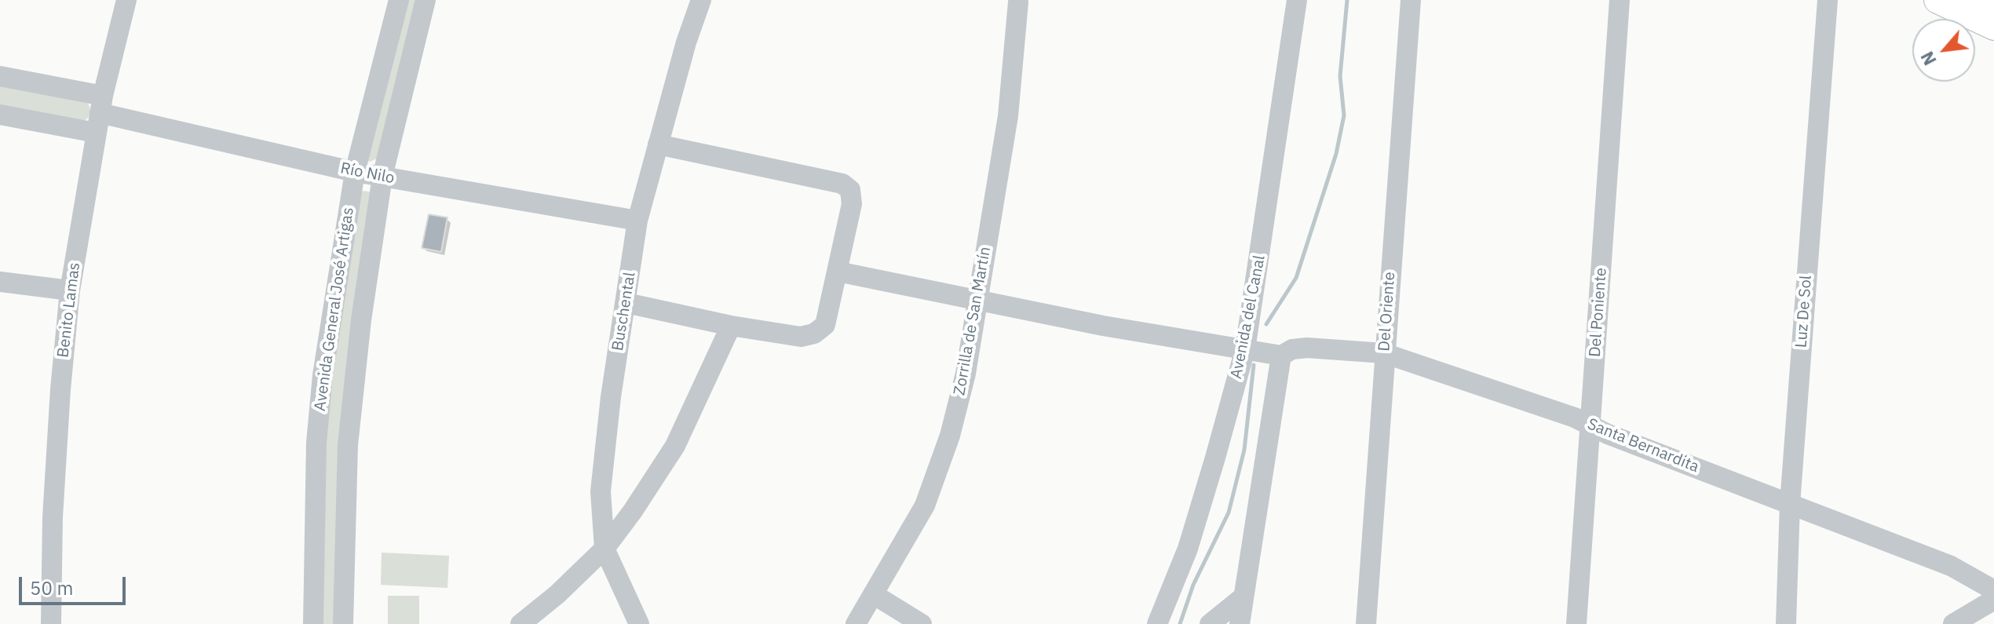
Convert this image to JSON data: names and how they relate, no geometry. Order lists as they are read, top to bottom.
{
  "streets": {
    "street": [
      "Río Nilo",
      "Avenida General José Artigas",
      "Benito Lamas",
      "Buschental",
      "Del Oriente",
      "Luz De Sol",
      "Del Poniente",
      "Avenida del Canal",
      "Zorrilla de San Martín",
      "Santa Bernardita"
    ]
  },
  "crossings": [
    ["Río Nilo", "Avenida General José Artigas"],
    ["Río Nilo", "Benito Lamas"],
    ["Río Nilo", "Buschental"],
    ["Del Oriente", "Santa Bernardita"],
    ["Luz De Sol", "Santa Bernardita"],
    ["Del Poniente", "Santa Bernardita"]
  ],
  "scale_bar": "50 m",
  "north": "bottom left"
}
